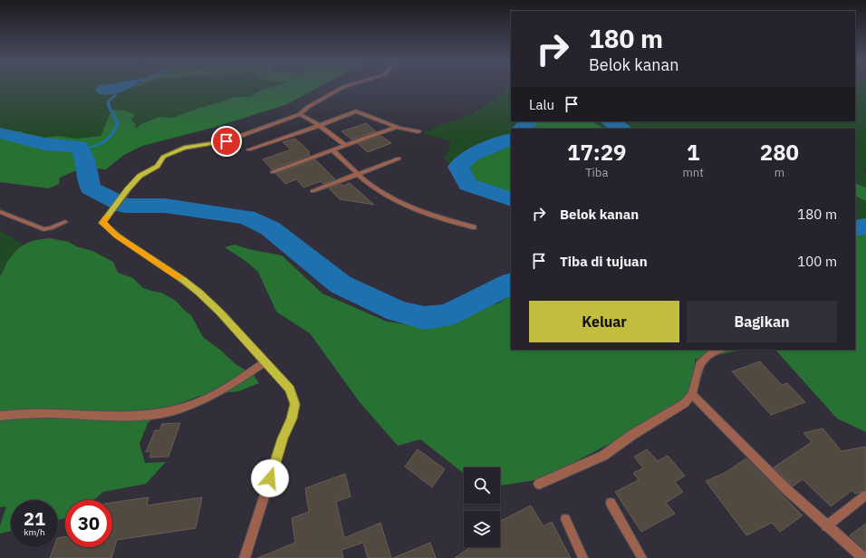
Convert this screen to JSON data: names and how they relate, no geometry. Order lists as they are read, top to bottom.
{
  "page": {
    "turn": ["180 m", "Belok kanan"],
    "then": "Lalu",
    "eta": [
      "17:29",
      "Tiba",
      "1",
      "mnt",
      "280",
      "m"
    ],
    "list": [
      {
        "name": "Belok kanan",
        "value": "180 m"
      },
      {
        "name": "Tiba di tujuan",
        "value": "100 m"
      }
    ],
    "buttons": ["Keluar", "Bagikan"],
    "speed": "21 km/h",
    "limit": "30"
  }
}
